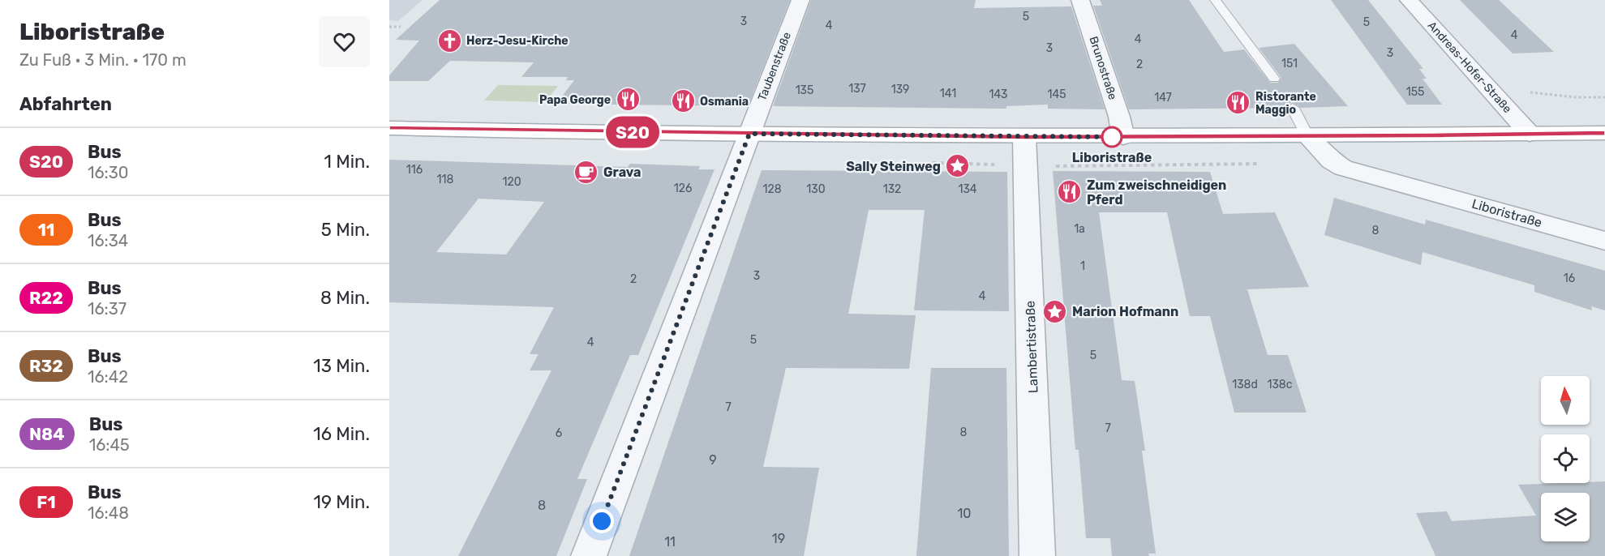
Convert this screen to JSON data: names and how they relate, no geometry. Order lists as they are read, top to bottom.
{
  "streets": {
    "street": [
      "Taubenstraße",
      "Andreas-Hofer-Straße",
      "Brunostraße",
      "Liboristraße",
      "Lambertistraße"
    ]
  },
  "places": {
    "church": ["Herz-Jesu-Kirche"],
    "restaurant": [
      "Papa George",
      "Osmania",
      "Ristorante Maggio",
      "Zum zweischneidigen Pferd"
    ],
    "other": ["Liboristraße"],
    "place": ["Sally Steinweg", "Marion Hofmann"],
    "cafe": ["Grava"]
  },
  "lines": ["bus line S20"],
  "house_numbers": [
    "5",
    "3",
    "5",
    "4",
    "4",
    "4",
    "3",
    "3",
    "151",
    "2",
    "137",
    "139",
    "135",
    "155",
    "141",
    "143",
    "145",
    "147",
    "116",
    "118",
    "120",
    "126",
    "128",
    "130",
    "132",
    "134",
    "1a",
    "8",
    "1",
    "3",
    "16",
    "2",
    "4",
    "5",
    "4",
    "5",
    "138d",
    "138c",
    "7",
    "7",
    "8",
    "6",
    "9",
    "8",
    "10",
    "19",
    "11"
  ],
  "north": "top",
  "page": {
    "heading": [
      ["Liboristraße", "Zu Fuß · 3 Min. · 170 m"],
      "Abfahrten"
    ],
    "on_map": "S20",
    "list": [
      {
        "mark": "S20",
        "name": "Bus",
        "note": "16:30",
        "value": "1 Min."
      },
      {
        "mark": "11",
        "name": "Bus",
        "note": "16:34",
        "value": "5 Min."
      },
      {
        "mark": "R22",
        "name": "Bus",
        "note": "16:37",
        "value": "8 Min."
      },
      {
        "mark": "R32",
        "name": "Bus",
        "note": "16:42",
        "value": "13 Min."
      },
      {
        "mark": "N84",
        "name": "Bus",
        "note": "16:45",
        "value": "16 Min."
      },
      {
        "mark": "F1",
        "name": "Bus",
        "note": "16:48",
        "value": "19 Min."
      }
    ]
  }
}
